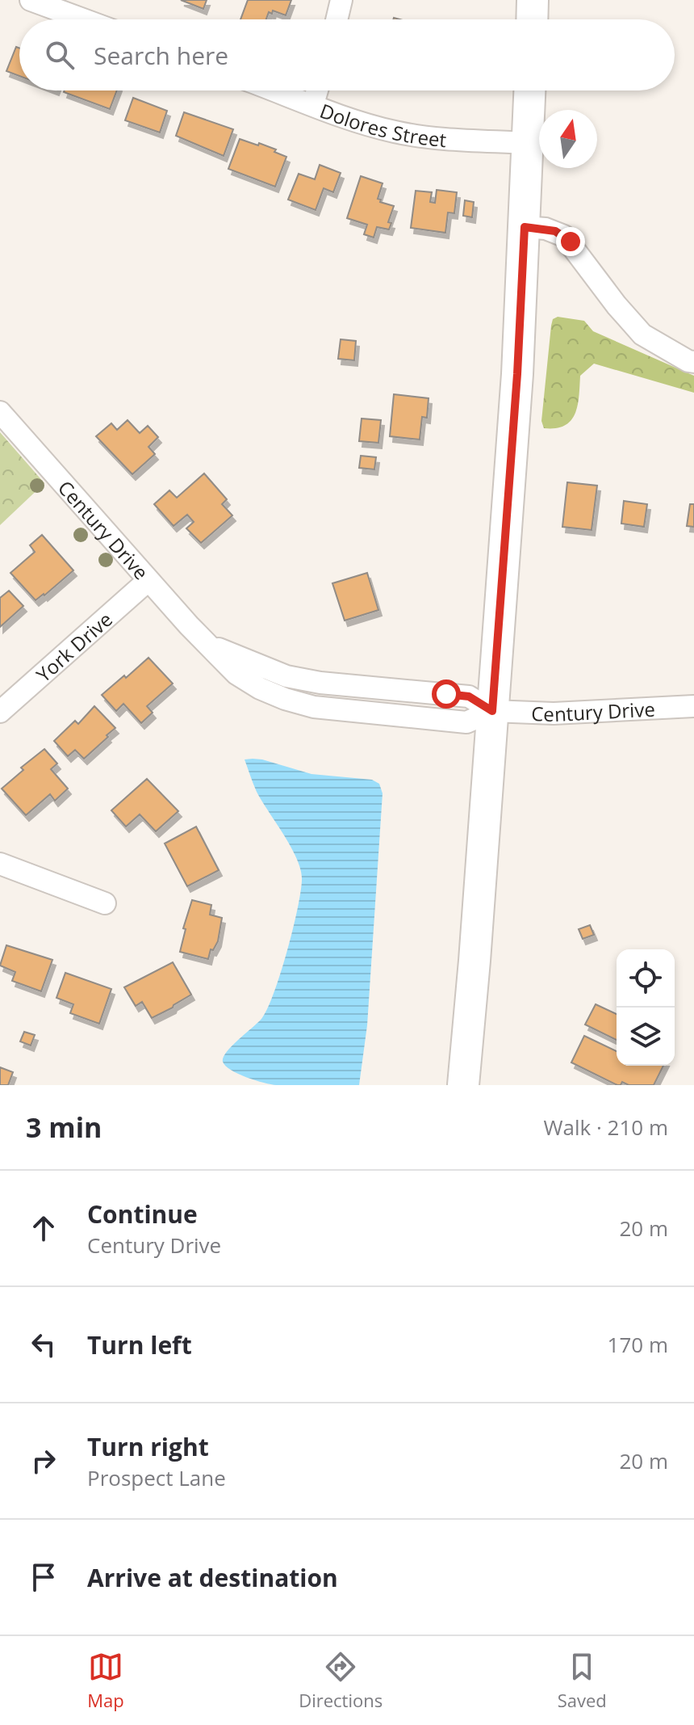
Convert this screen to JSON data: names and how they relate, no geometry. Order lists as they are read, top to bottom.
{
  "streets": {
    "street": ["Dolores Street", "Century Drive", "York Drive"]
  },
  "crossings": [
    ["Century Drive", "York Drive"]
  ],
  "north": "top",
  "page": {
    "search": "Search here",
    "heading": ["3 min", "Walk · 210 m"],
    "list": [
      ["Continue", "Century Drive", "20 m"],
      ["Turn left", "170 m"],
      ["Turn right", "Prospect Lane", "20 m"],
      "Arrive at destination"
    ],
    "nav": ["Map", "Directions", "Saved"]
  }
}
